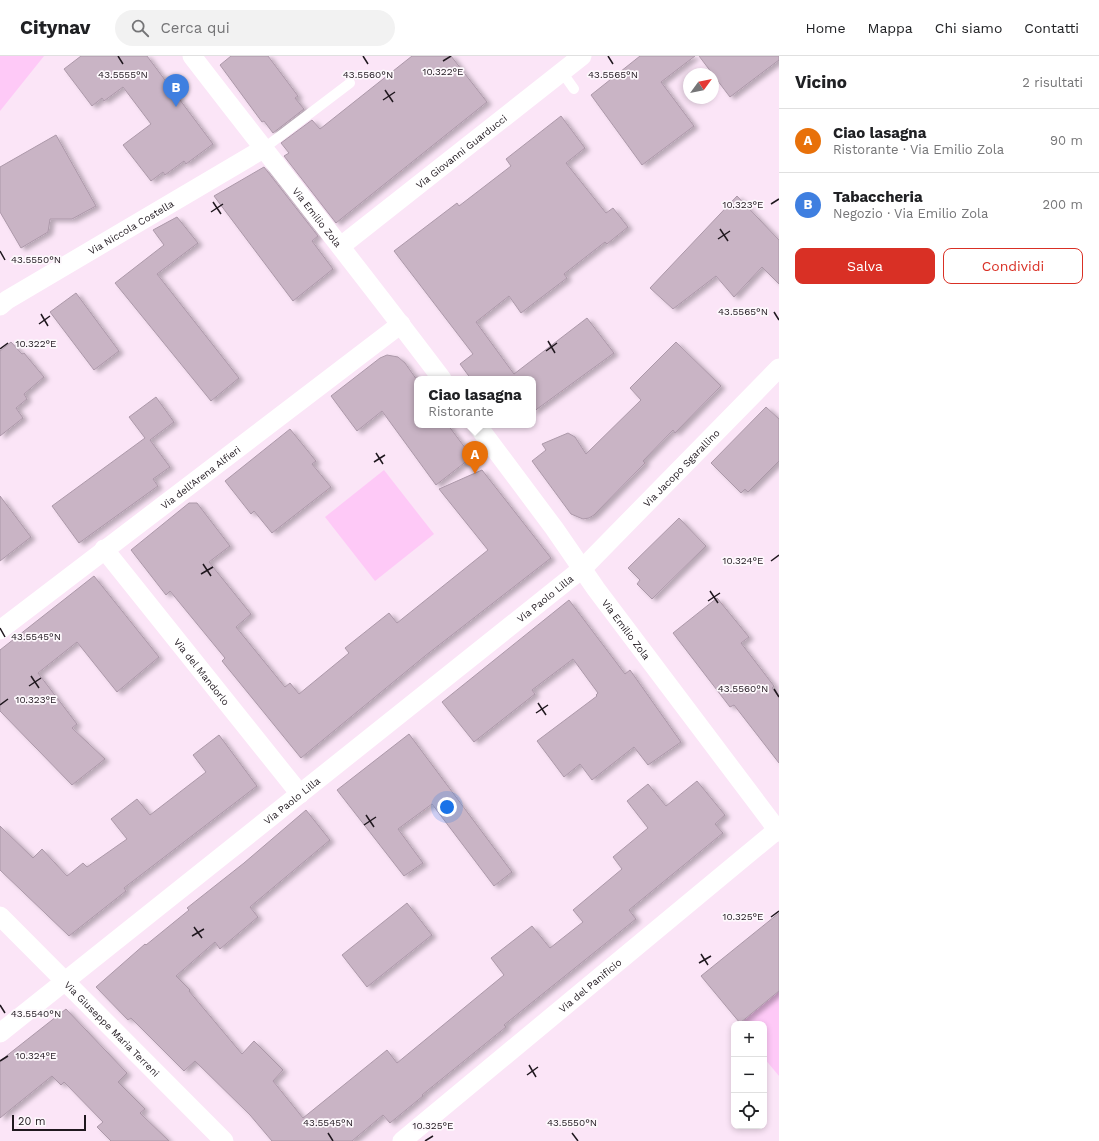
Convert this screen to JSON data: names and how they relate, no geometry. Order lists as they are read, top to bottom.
{
  "streets": {
    "street": [
      "Via Giovanni Guarducci",
      "Via Emilio Zola",
      "Via Niccola Costella",
      "Via Jacopo Sgarallino",
      "Via dell'Arena Alfieri",
      "Via Paolo Lilla",
      "Via del Mandorlo",
      "Via del Panificio",
      "Via Giuseppe Maria Terreni"
    ]
  },
  "crossings": [
    ["Via Giovanni Guarducci", "Via Emilio Zola"],
    ["Via Emilio Zola", "Via Niccola Costella"],
    ["Via Emilio Zola", "Via Jacopo Sgarallino"],
    ["Via Emilio Zola", "Via dell'Arena Alfieri"],
    ["Via Emilio Zola", "Via Paolo Lilla"],
    ["Via Emilio Zola", "Via del Panificio"],
    ["Via Jacopo Sgarallino", "Via Paolo Lilla"],
    ["Via dell'Arena Alfieri", "Via del Mandorlo"],
    ["Via Paolo Lilla", "Via del Mandorlo"],
    ["Via Paolo Lilla", "Via Giuseppe Maria Terreni"]
  ],
  "scale_bar": "20 m",
  "north": "top right",
  "page": {
    "header": "Citynav",
    "search": "Cerca qui",
    "nav": [
      "Home",
      "Mappa",
      "Chi siamo",
      "Contatti"
    ],
    "heading": ["Vicino", "2 risultati"],
    "pins": ["B", "A"],
    "list": [
      {
        "mark": "A",
        "name": "Ciao lasagna",
        "note": "Ristorante · Via Emilio Zola",
        "value": "90 m"
      },
      {
        "mark": "B",
        "name": "Tabaccheria",
        "note": "Negozio · Via Emilio Zola",
        "value": "200 m"
      }
    ],
    "buttons": ["Salva", "Condividi"],
    "popup": ["Ciao lasagna", "Ristorante"],
    "map_buttons": ["+", "−"],
    "scale": "20 m"
  },
  "coordinates": [
    "10.322°E",
    "43.5565°N",
    "43.5555°N",
    "43.5560°N",
    "10.323°E",
    "43.5550°N",
    "10.324°E",
    "43.5545°N",
    "10.325°E",
    "43.5540°N"
  ]
}
